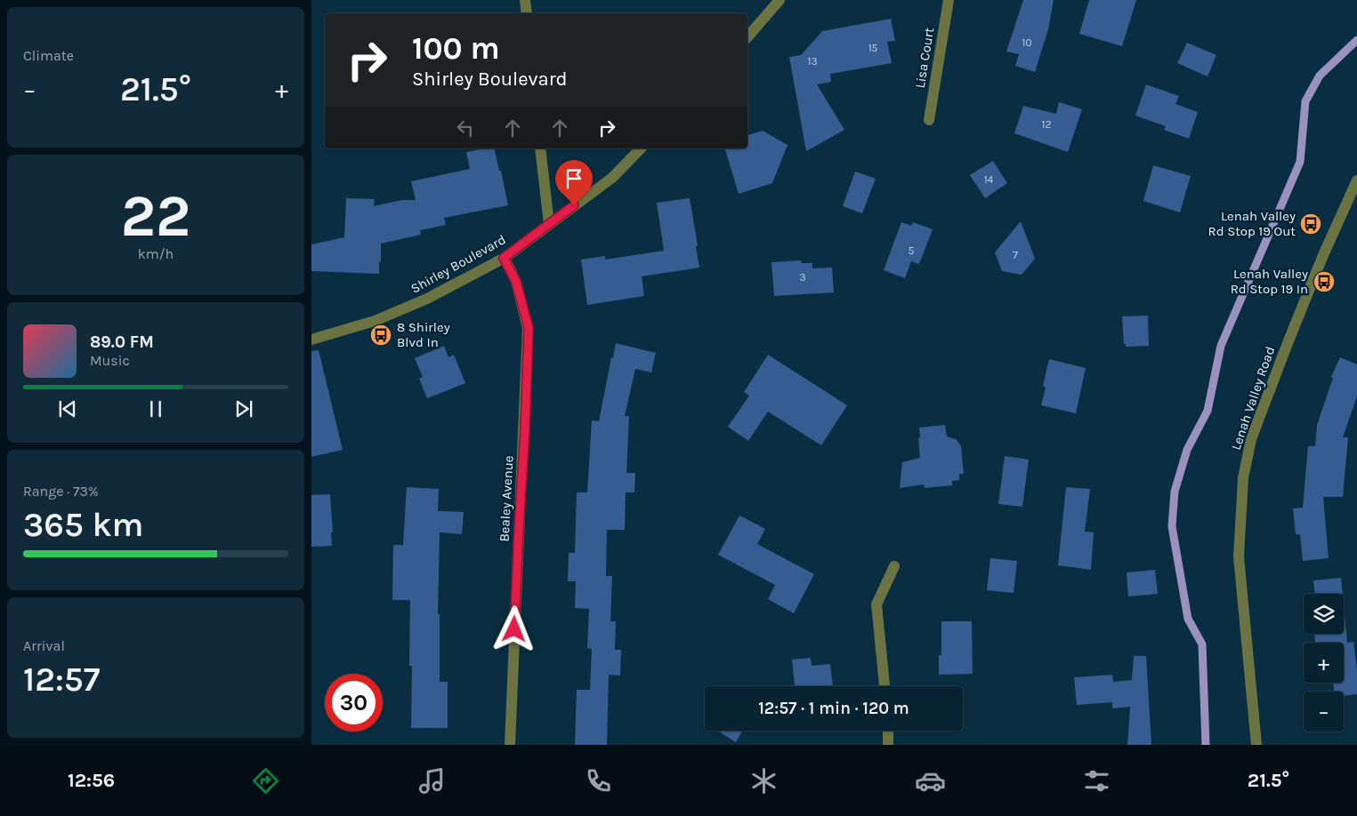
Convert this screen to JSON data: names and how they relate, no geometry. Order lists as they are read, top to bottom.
{
  "streets": {
    "street": [
      "Lisa Court",
      "Shirley Boulevard",
      "Lenah Valley Road",
      "Bealey Avenue"
    ]
  },
  "crossings": [
    ["Shirley Boulevard", "Bealey Avenue"]
  ],
  "places": {
    "bus stop": ["Lenah Valley Rd Stop 19 Out", "Lenah Valley Rd Stop 19 In", "8 Shirley Blvd In"]
  },
  "house_numbers": [
    "10",
    "15",
    "13",
    "12",
    "14",
    "5",
    "7",
    "3"
  ],
  "page": {
    "tile": [
      "Climate",
      ["22", "km/h"],
      ["Range · 73%", "365 km"],
      ["Arrival", "12:57"]
    ],
    "turn": ["100 m", "Shirley Boulevard"],
    "heat": ["−", "21.5°", "+"],
    "song": ["89.0 FM", "Music"],
    "map_buttons": ["+", "−"],
    "limit": "30",
    "trip": "12:57 · 1 min · 120 m",
    "tabs": ["12:56", "21.5°"]
  }
}
